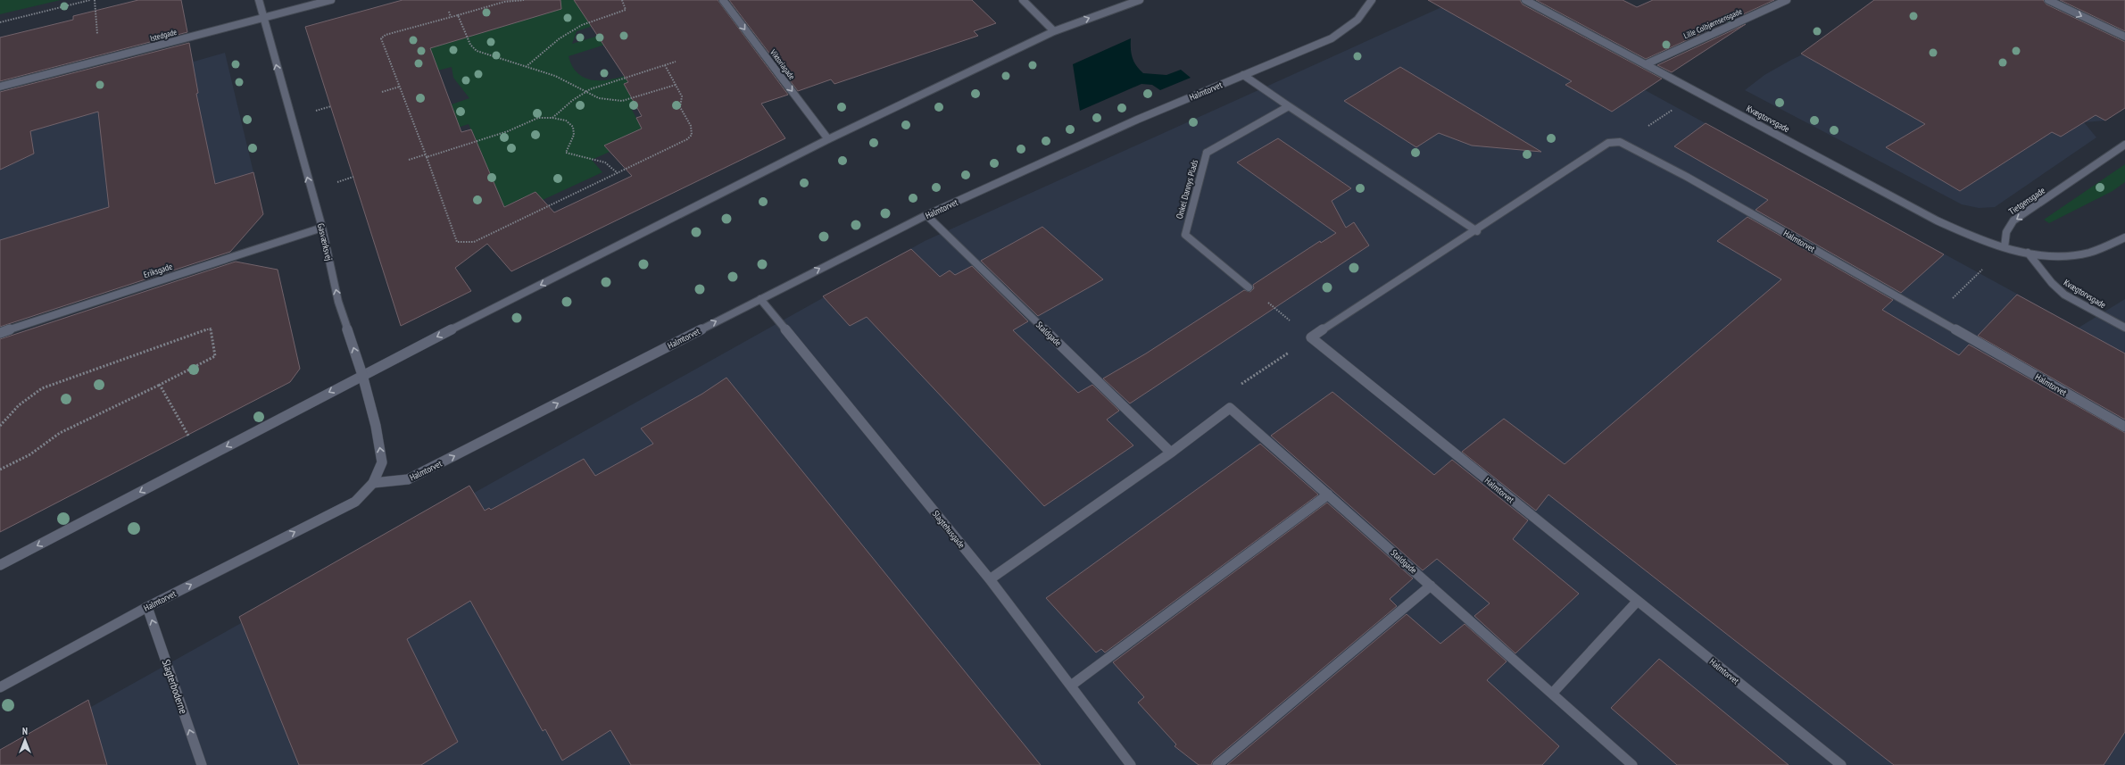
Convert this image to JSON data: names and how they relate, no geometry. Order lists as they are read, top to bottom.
{
  "streets": {
    "street": [
      "Lille Colbjørnsensgade",
      "Istedgade",
      "Viktoriagade",
      "Halmtorvet",
      "Kvægtorvsgade",
      "Onkel Dannys Plads",
      "Tietgensgade",
      "Gasværksvej",
      "Eriksgade",
      "Staldgade",
      "Slagtehusgade",
      "Slagterboderne"
    ]
  },
  "crossings": [
    ["Lille Colbjørnsensgade", "Kvægtorvsgade"],
    ["Istedgade", "Gasværksvej"],
    ["Halmtorvet", "Gasværksvej"],
    ["Halmtorvet", "Staldgade"],
    ["Halmtorvet", "Slagtehusgade"],
    ["Halmtorvet", "Slagterboderne"],
    ["Kvægtorvsgade", "Tietgensgade"],
    ["Gasværksvej", "Eriksgade"]
  ],
  "one_way": [
    "Viktoriagade",
    "Tietgensgade",
    "Gasværksvej",
    "Slagterboderne"
  ],
  "north": "top"
}
